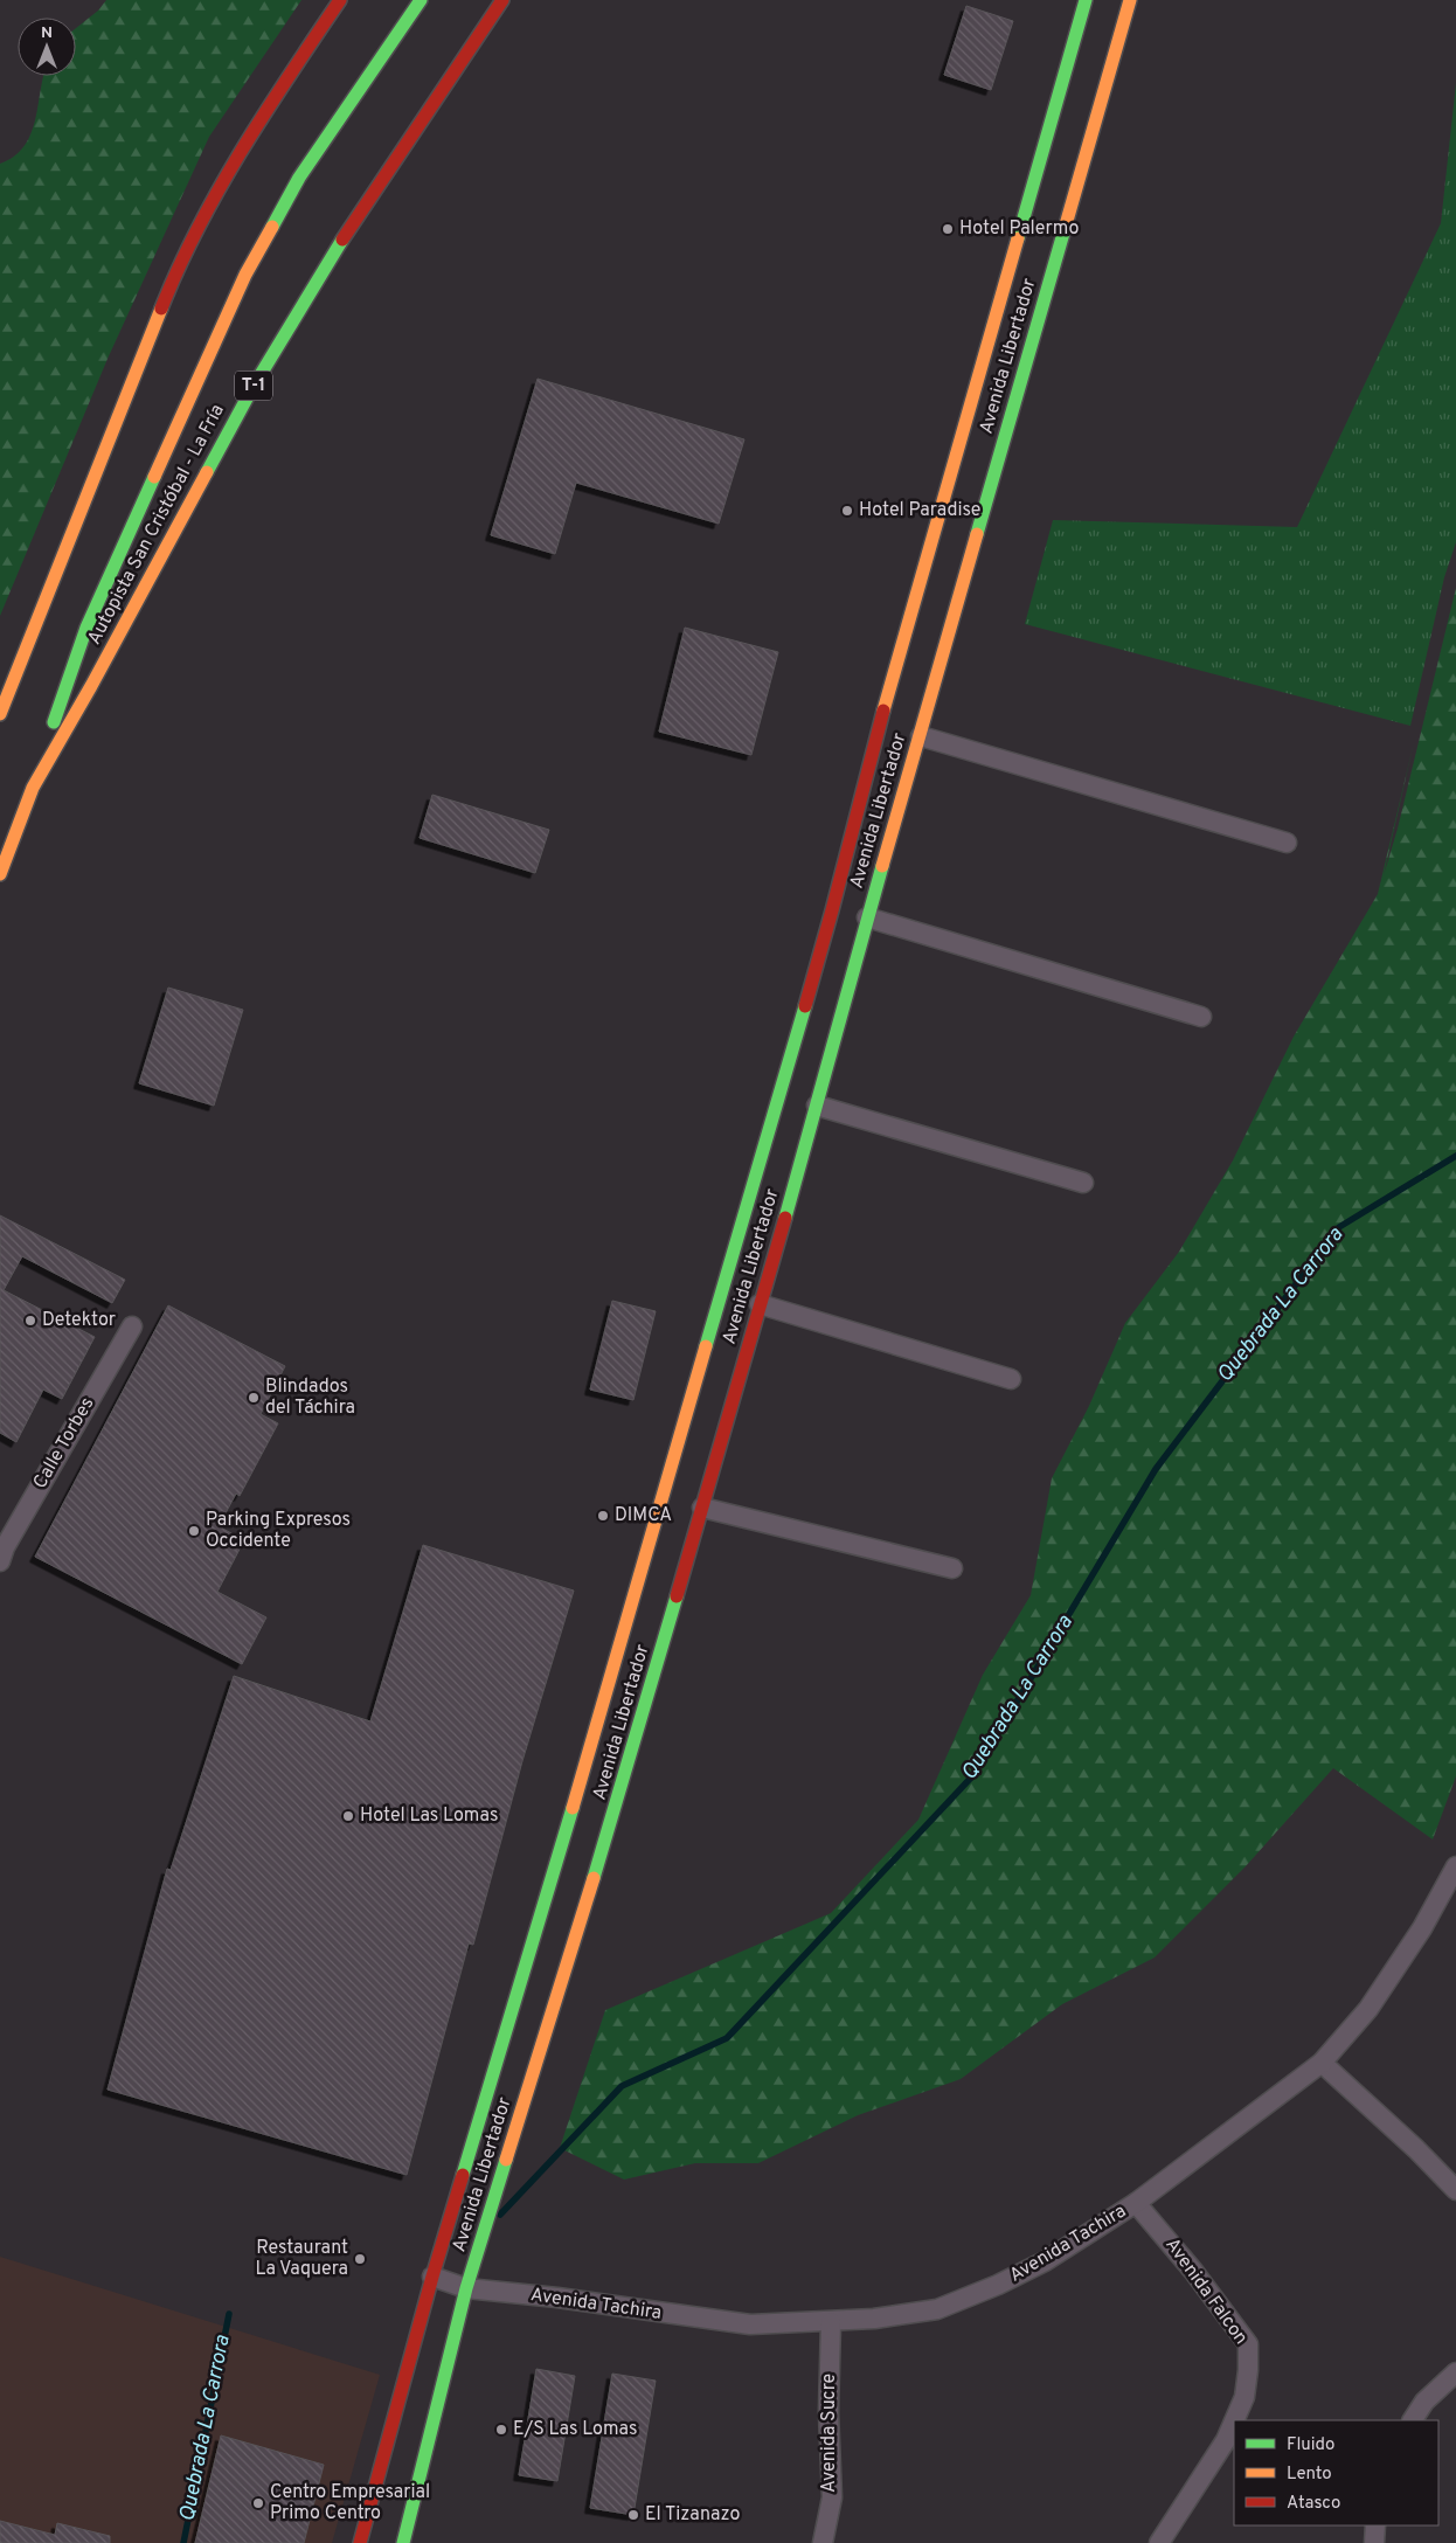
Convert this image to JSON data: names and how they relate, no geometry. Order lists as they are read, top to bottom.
{
  "streets": {
    "main road": ["Avenida Libertador", "T-1", "Autopista San Cristóbal - La Fría"],
    "street": [
      "Calle Torbes",
      "Avenida Tachira",
      "Avenida Falcon",
      "Avenida Sucre"
    ]
  },
  "crossings": [
    ["Avenida Libertador", "Avenida Tachira"],
    ["Avenida Tachira", "Avenida Falcon"],
    ["Avenida Tachira", "Avenida Sucre"]
  ],
  "water": ["Quebrada La Carrora"],
  "places": [
    "Hotel Palermo",
    "Hotel Paradise",
    "Detektor",
    "Blindados del Táchira",
    "DIMCA",
    "Parking Expresos Occidente",
    "Hotel Las Lomas",
    "Restaurant La Vaquera",
    "E/S Las Lomas",
    "Centro Empresarial Primo Centro",
    "El Tizanazo"
  ],
  "legend": ["Fluido", "Lento", "Atasco"],
  "north": "top"
}
